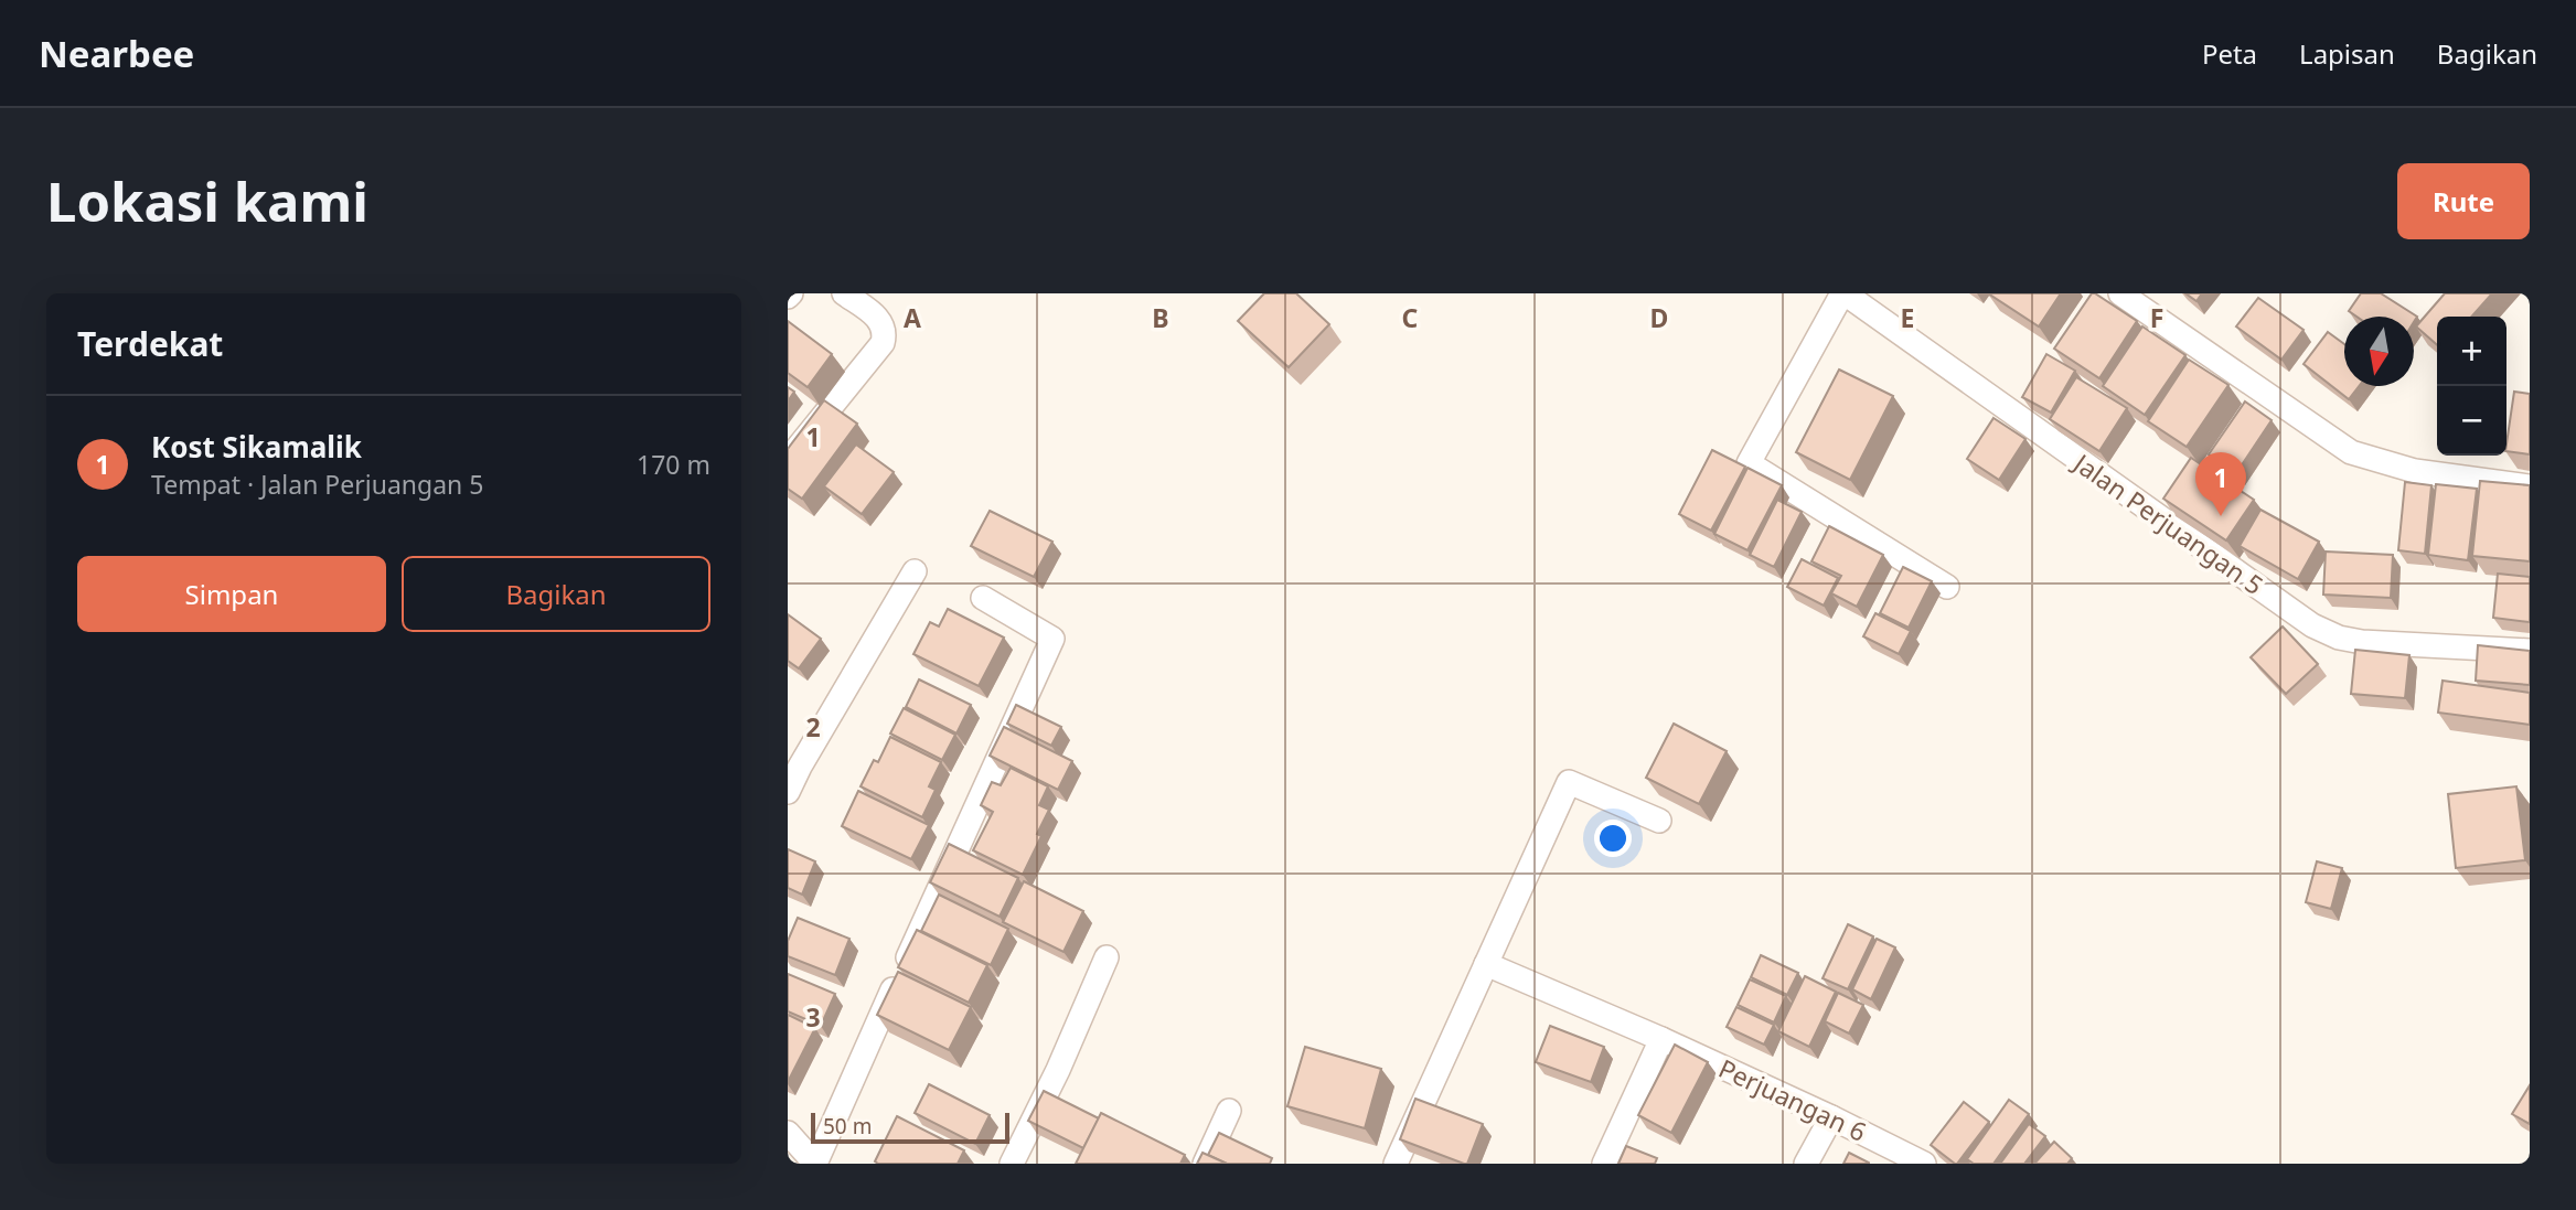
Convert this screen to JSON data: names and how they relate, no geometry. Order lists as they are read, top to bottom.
{
  "streets": {
    "street": ["Jalan Perjuangan 5", "Perjuangan 6"]
  },
  "scale_bar": "50 m",
  "north": "bottom",
  "page": {
    "header": "Nearbee",
    "nav": ["Peta", "Lapisan", "Bagikan"],
    "buttons": [
      "Rute",
      ["Simpan", "Bagikan"]
    ],
    "title": "Lokasi kami",
    "heading": "Terdekat",
    "map_buttons": ["+", "−"],
    "list": [
      {
        "mark": "1",
        "name": "Kost Sikamalik",
        "note": "Tempat · Jalan Perjuangan 5",
        "value": "170 m"
      }
    ],
    "pins": "1",
    "scale": "50 m"
  },
  "grid": {
    "columns": [
      "A",
      "B",
      "C",
      "D",
      "E",
      "F"
    ],
    "rows": ["1", "2", "3"]
  }
}
